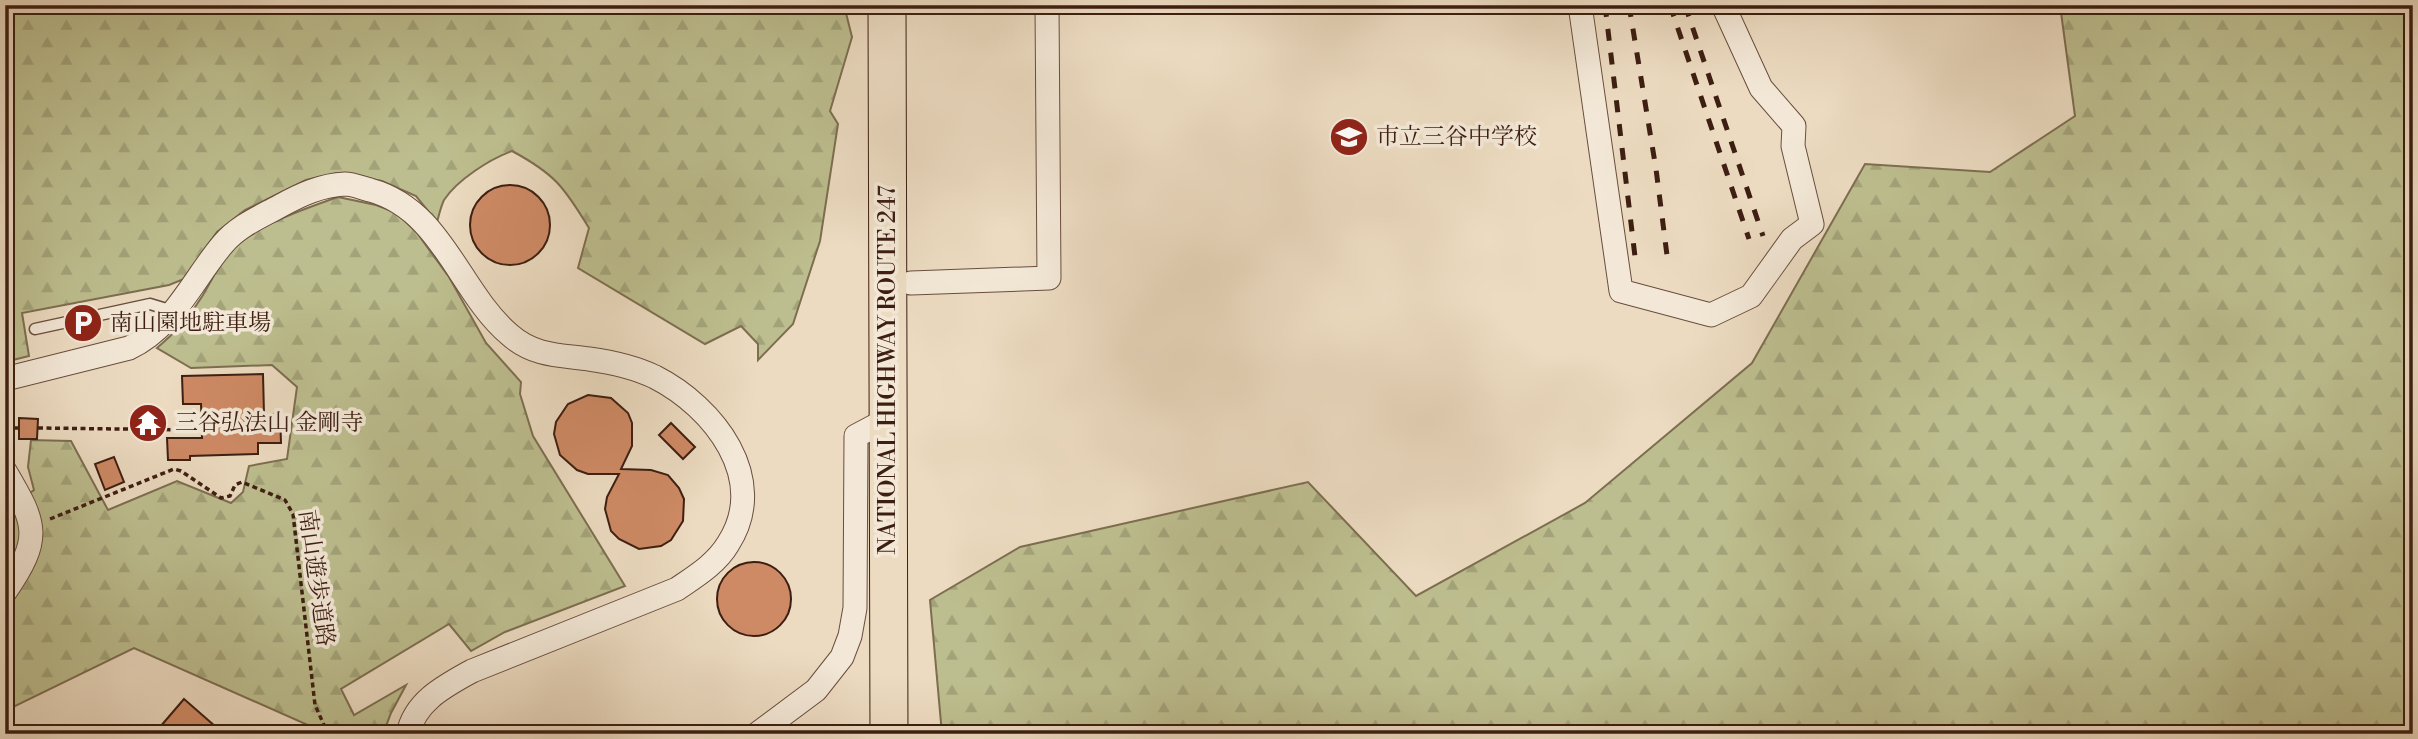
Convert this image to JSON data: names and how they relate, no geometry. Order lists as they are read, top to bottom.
{
  "streets": {
    "highway": ["NATIONAL HIGHWAY ROUTE 247"],
    "path": ["南山遊歩道路"]
  },
  "places": {
    "school or university": ["市立三谷中学校"],
    "parking": ["南山園地駐車場"],
    "temple": ["三谷弘法山 金剛寺"]
  }
}
